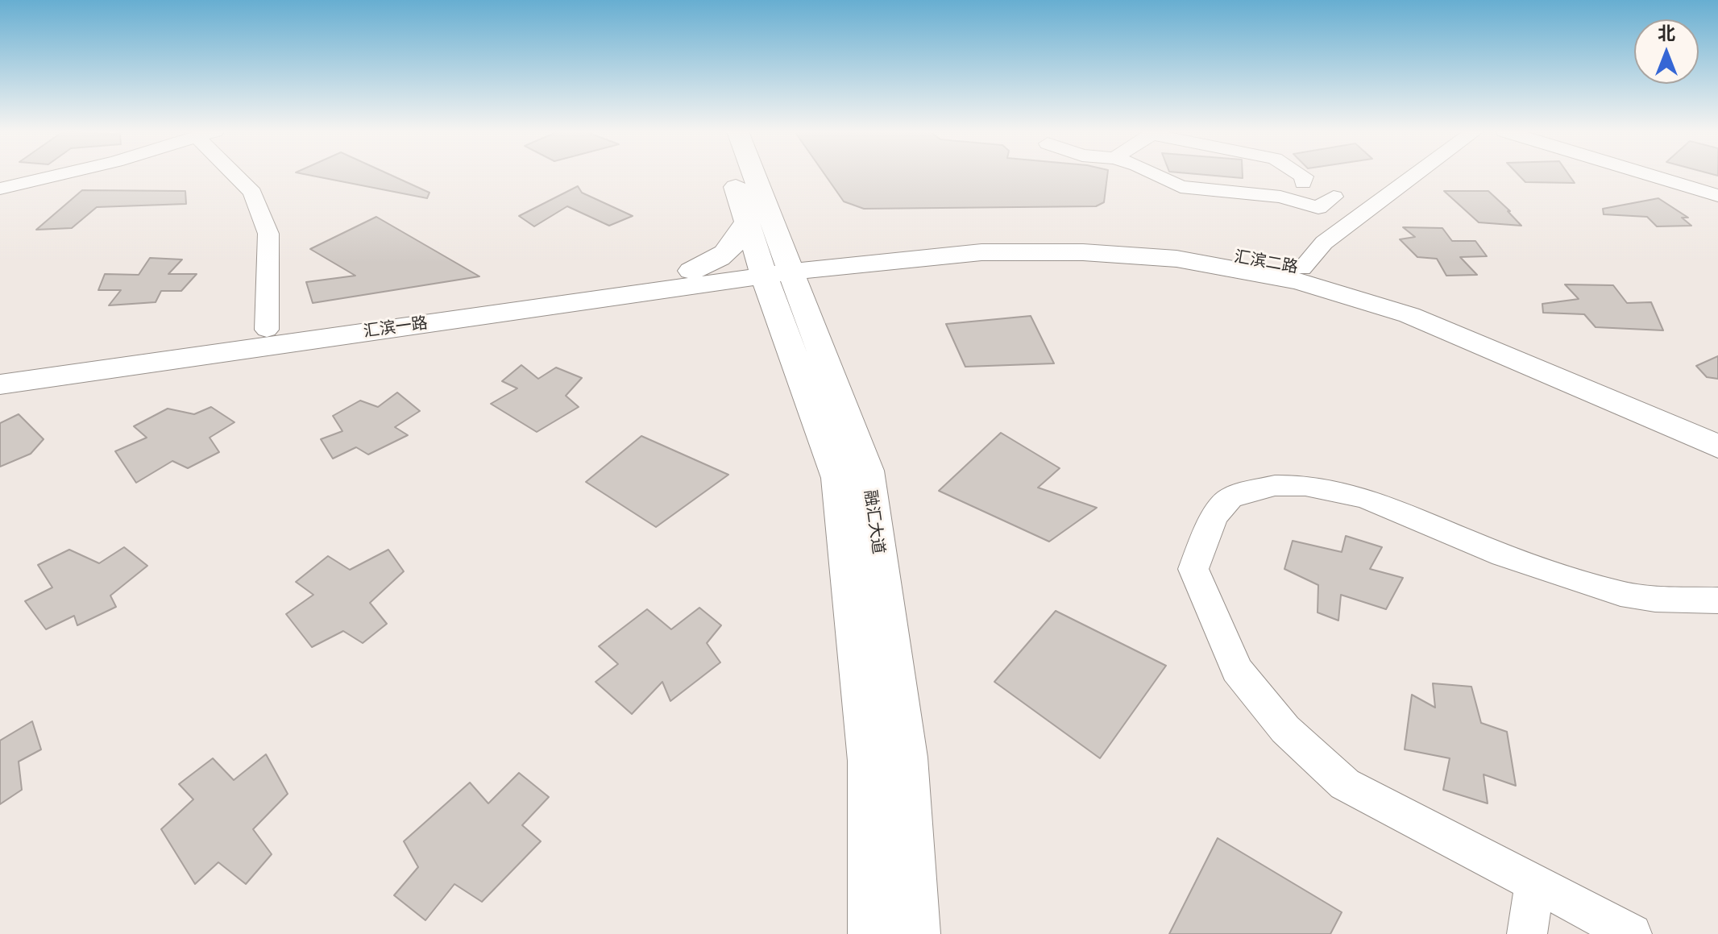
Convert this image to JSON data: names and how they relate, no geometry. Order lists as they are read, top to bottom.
{
  "streets": {
    "main road": ["汇滨二路", "汇滨一路", "融汇大道"]
  },
  "crossings": [
    ["汇滨二路", "汇滨一路"],
    ["汇滨二路", "融汇大道"],
    ["汇滨一路", "融汇大道"]
  ],
  "north": "top"
}
